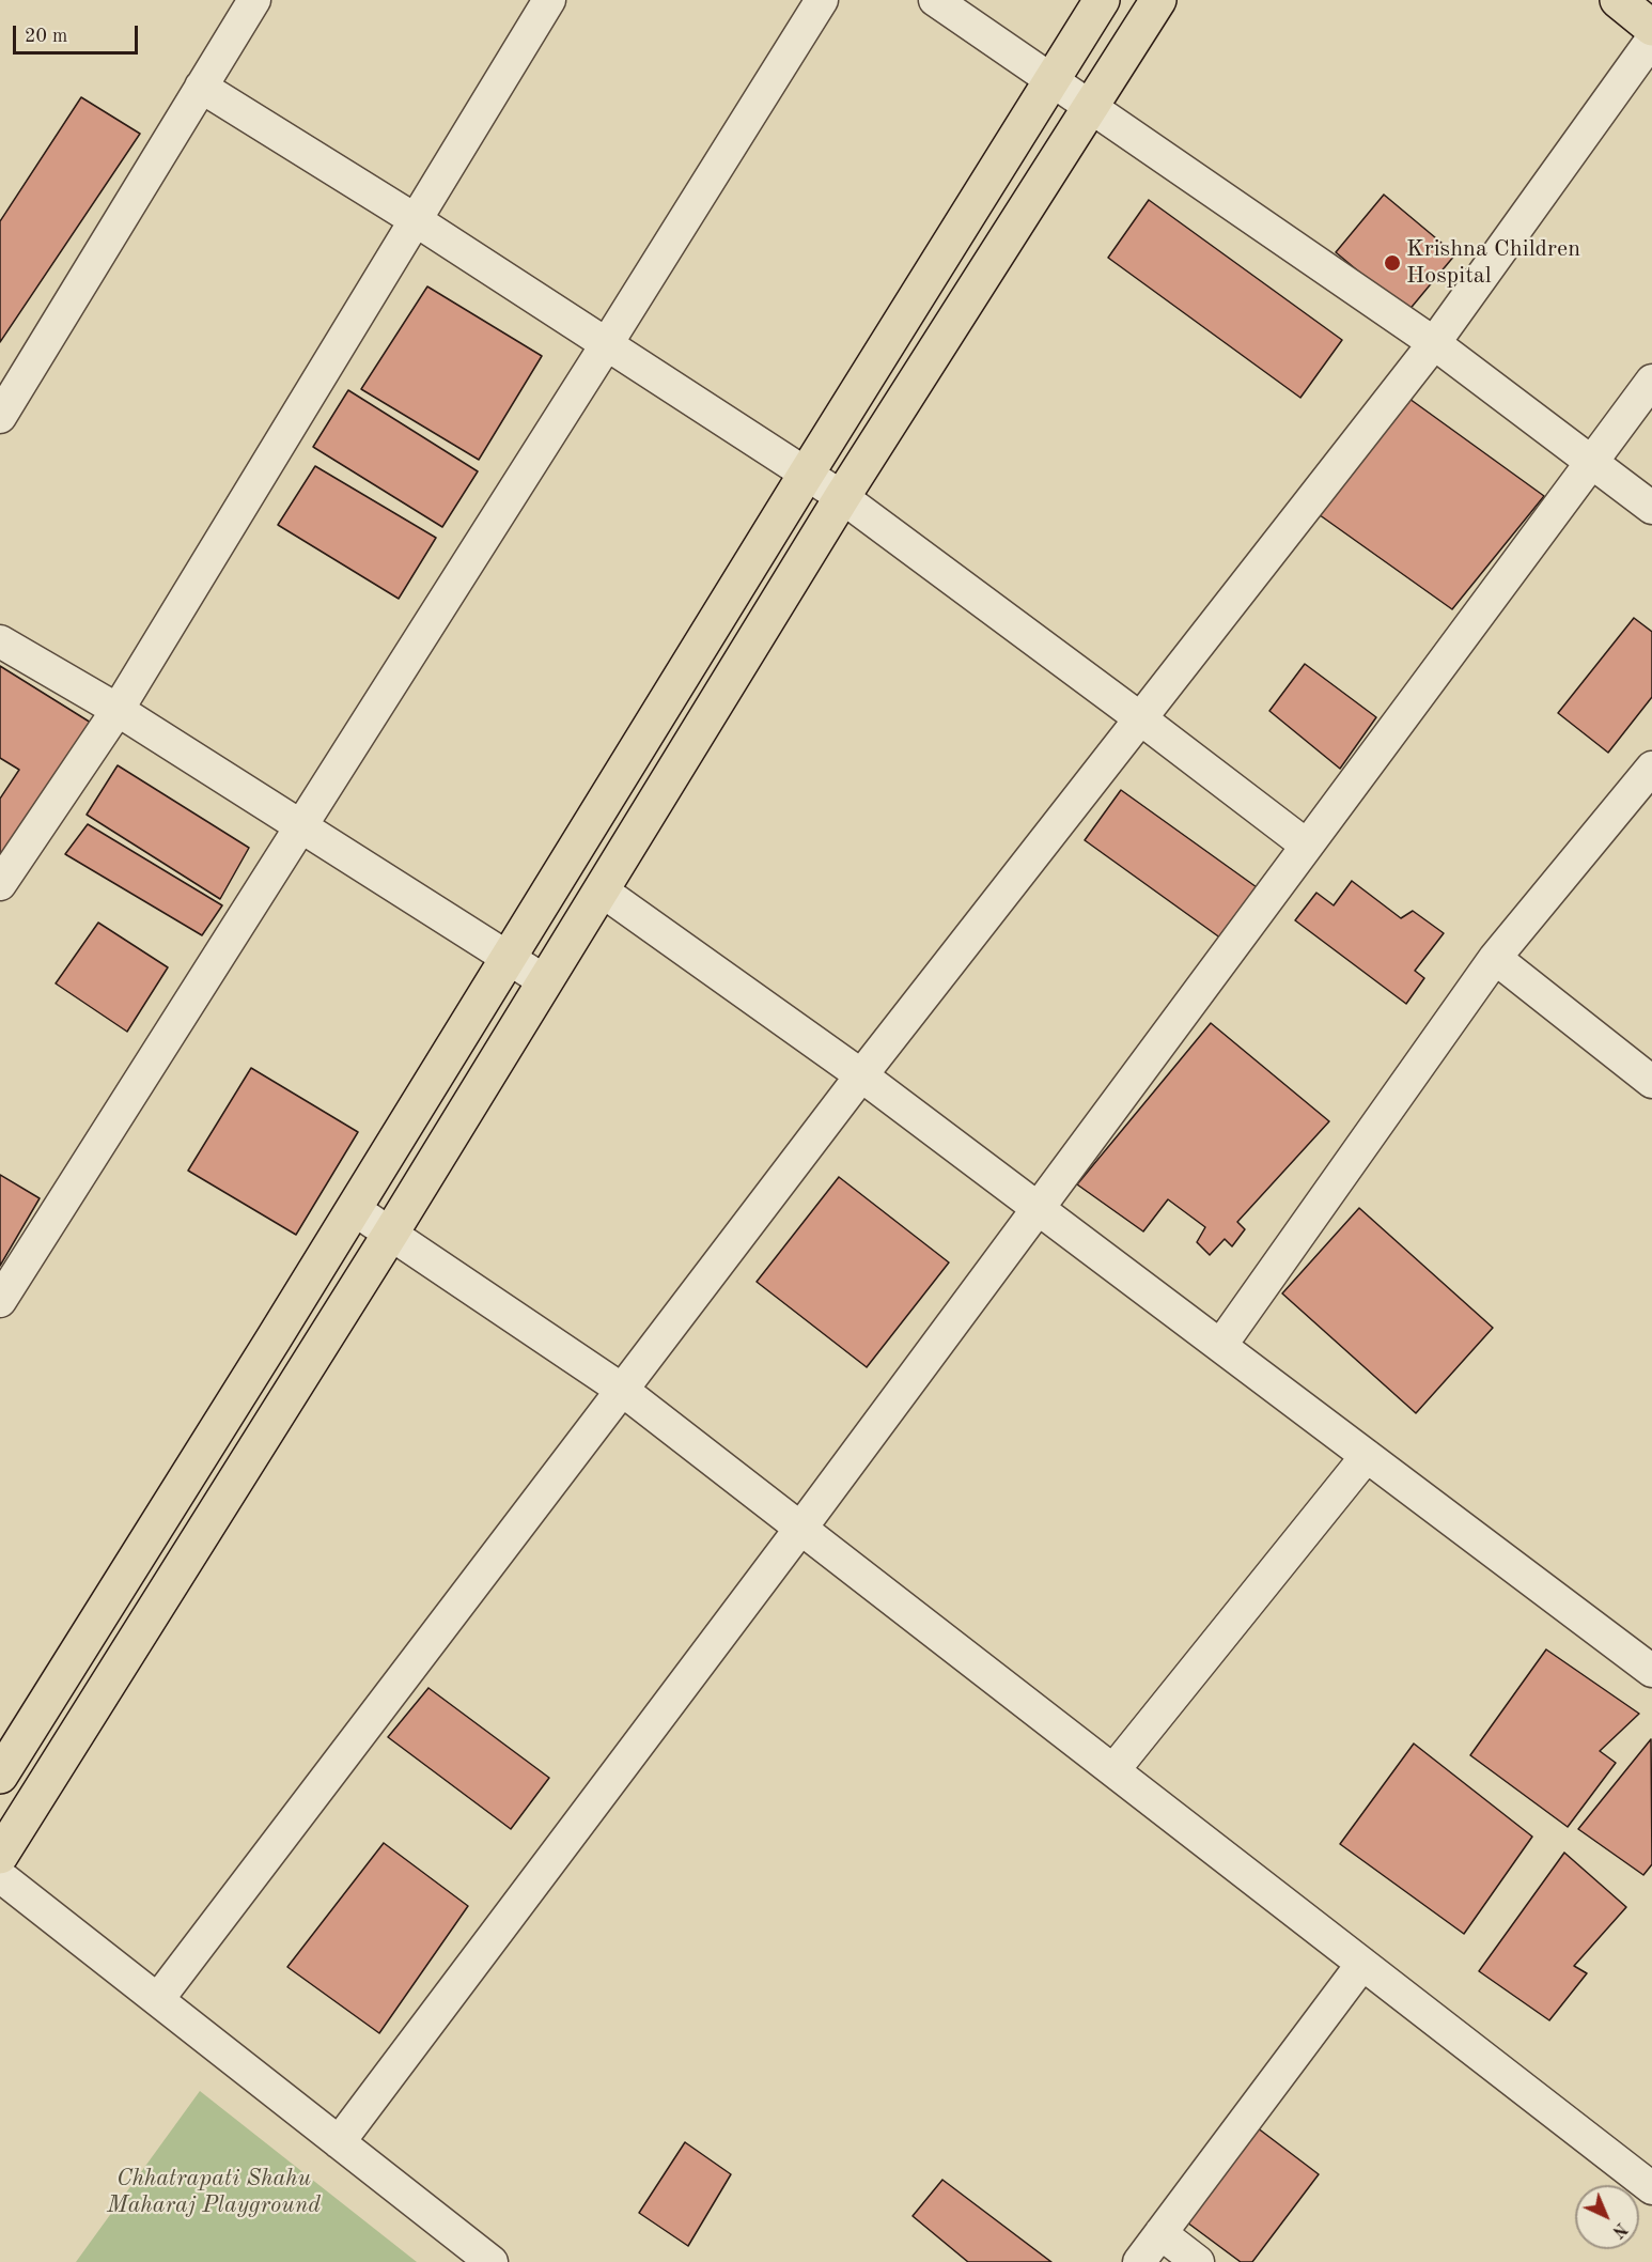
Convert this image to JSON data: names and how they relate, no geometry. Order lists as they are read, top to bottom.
{
  "parks": ["Chhatrapati Shahu Maharaj Playground"],
  "places": ["Krishna Children Hospital"],
  "scale_bar": "20 m",
  "north": "bottom right"
}
